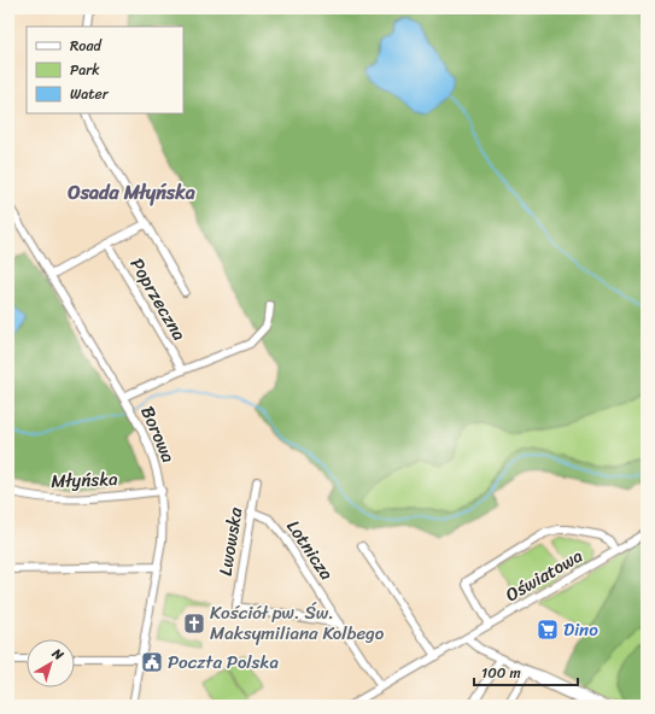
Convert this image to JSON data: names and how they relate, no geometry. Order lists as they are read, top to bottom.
{
  "streets": {
    "street": [
      "Poprzeczna",
      "Borowa",
      "Młyńska",
      "Lwowska",
      "Lotnicza",
      "Oświatowa"
    ]
  },
  "crossings": [
    ["Borowa", "Młyńska"],
    ["Lwowska", "Lotnicza"],
    ["Lotnicza", "Oświatowa"]
  ],
  "districts": ["Osada Młyńska"],
  "places": {
    "church": ["Kościół pw. Św. Maksymiliana Kolbego"],
    "supermarket": ["Dino"],
    "public building": ["Poczta Polska"]
  },
  "legend": ["Road", "Park", "Water"],
  "scale_bar": "100 m",
  "north": "top right"
}
